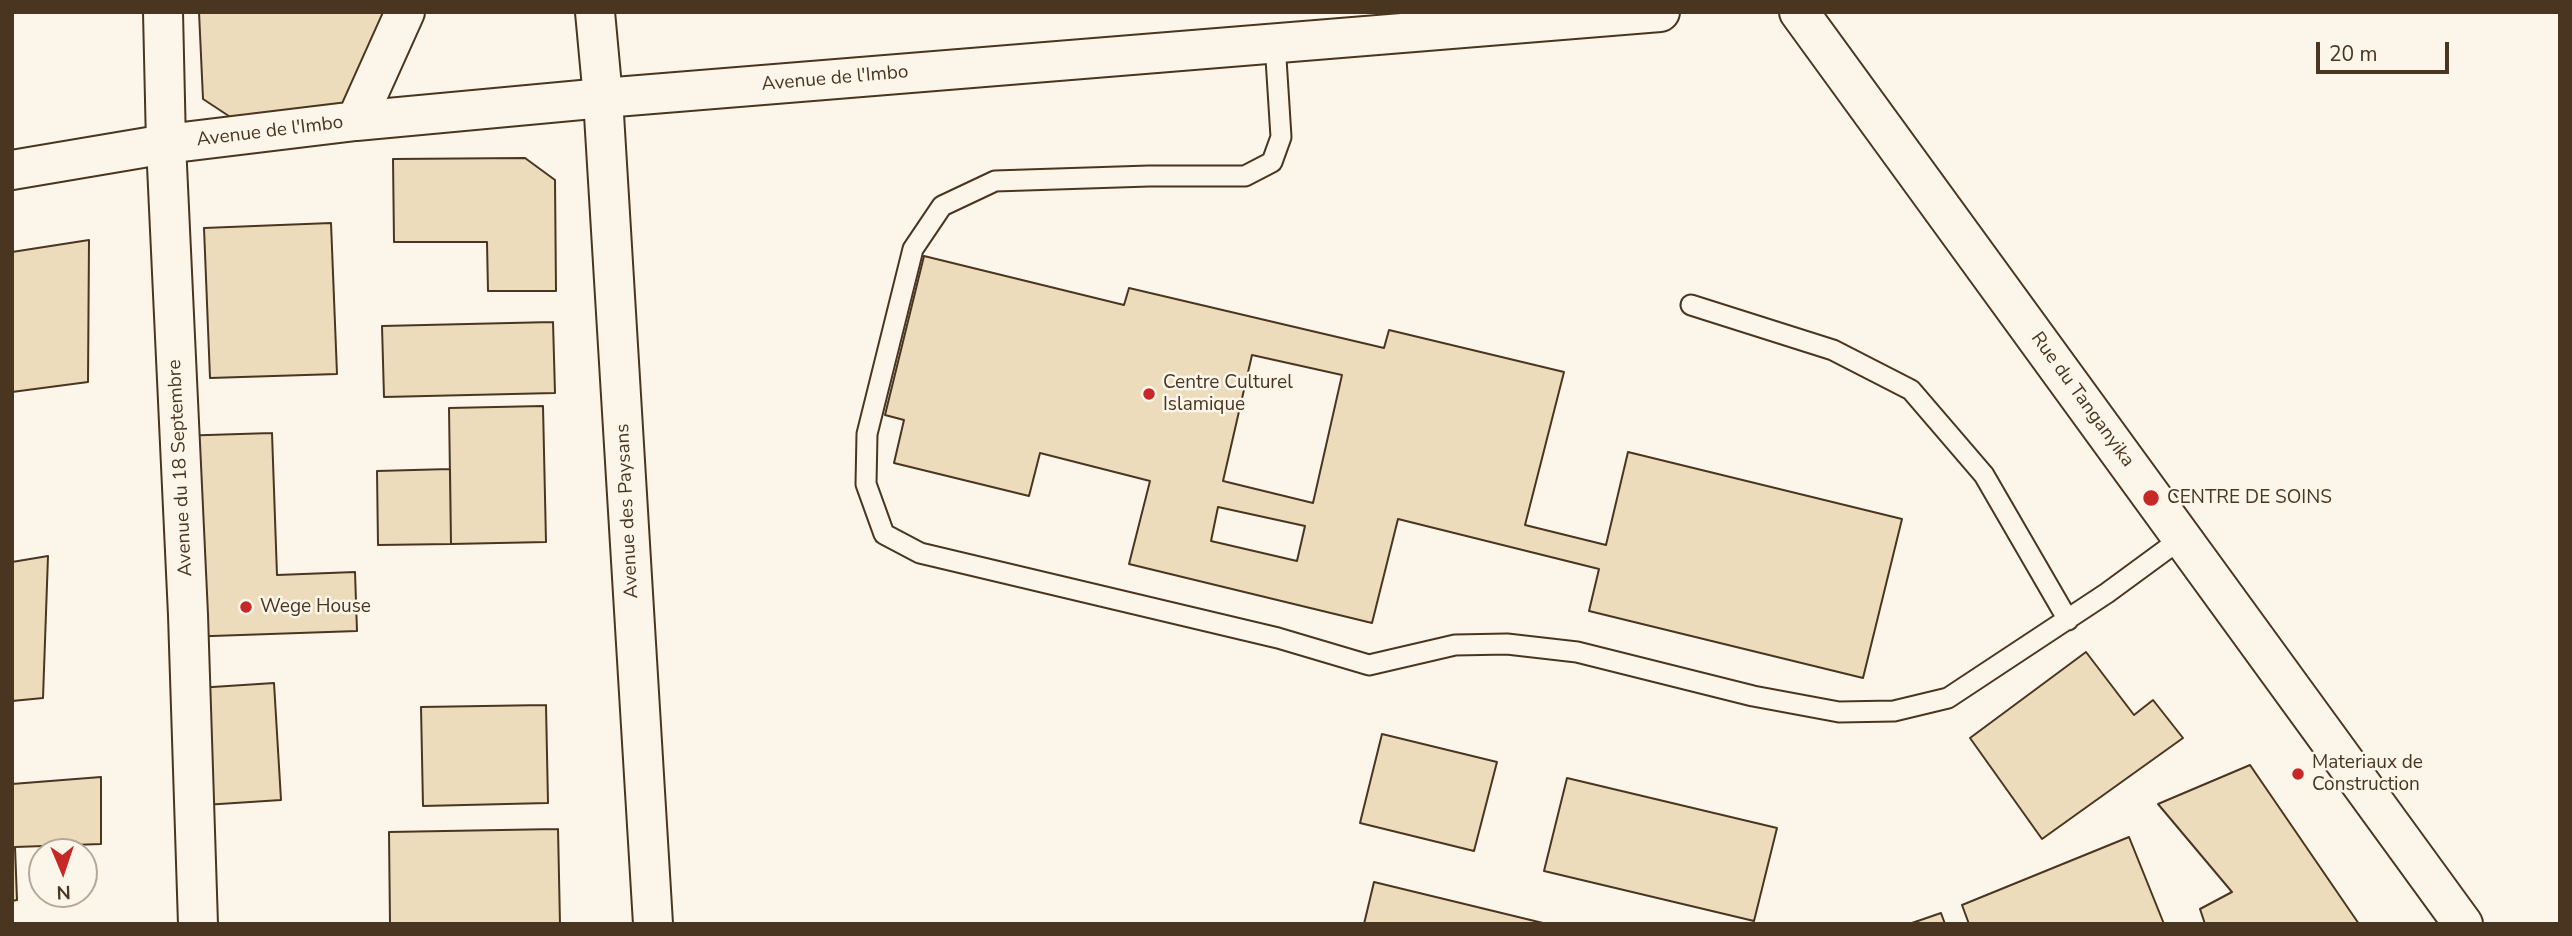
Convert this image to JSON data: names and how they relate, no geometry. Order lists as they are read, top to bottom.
{
  "streets": {
    "street": [
      "Avenue de l'Imbo",
      "Rue du Tanganyika",
      "Avenue du 18 Septembre",
      "Avenue des Paysans"
    ]
  },
  "crossings": [
    ["Avenue de l'Imbo", "Avenue du 18 Septembre"],
    ["Avenue de l'Imbo", "Avenue des Paysans"]
  ],
  "places": [
    "Centre Culturel Islamique",
    "CENTRE DE SOINS",
    "Wege House",
    "Materiaux de Construction"
  ],
  "scale_bar": "20 m",
  "north": "bottom"
}
